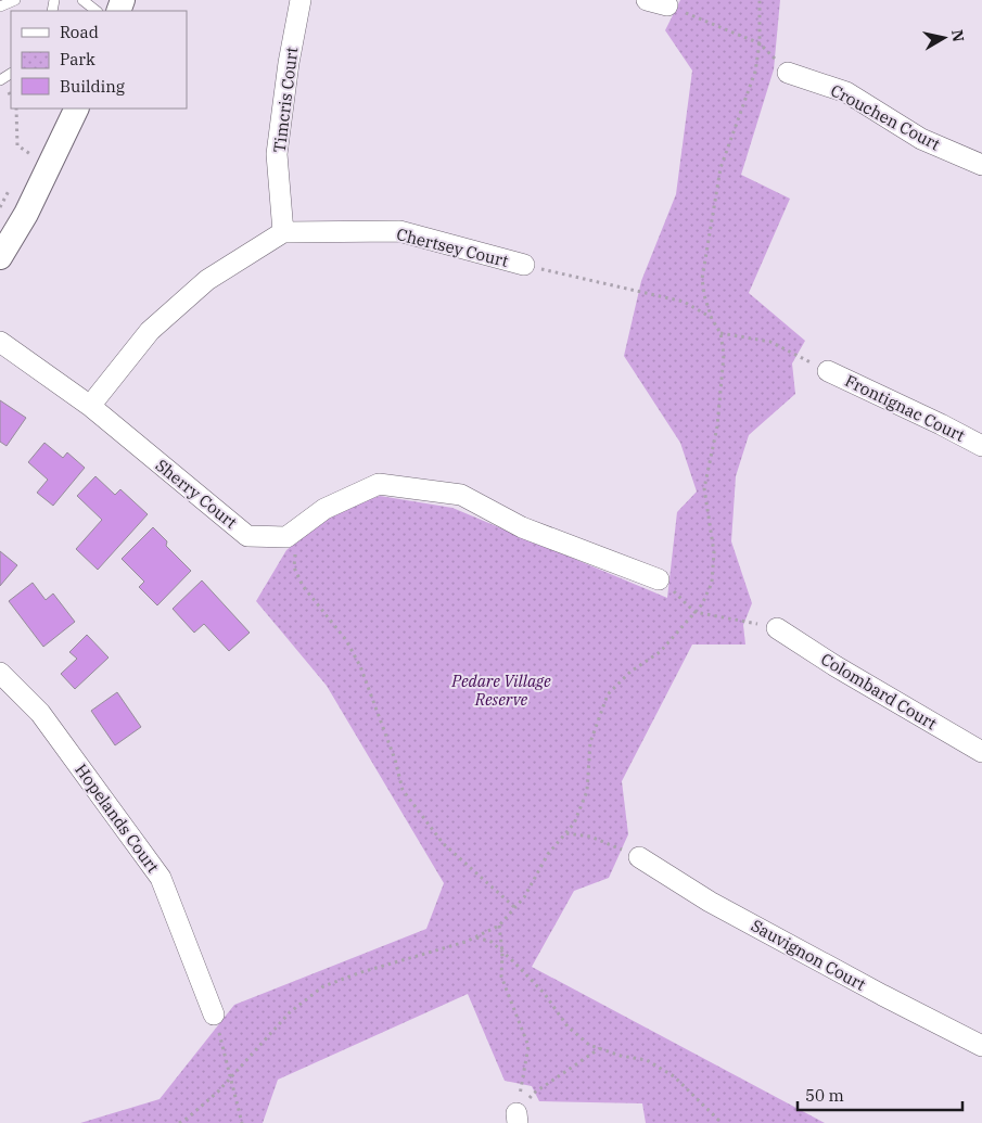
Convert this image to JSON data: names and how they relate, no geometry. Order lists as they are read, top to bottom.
{
  "streets": {
    "street": [
      "Timcris Court",
      "Crouchen Court",
      "Chertsey Court",
      "Frontignac Court",
      "Sherry Court",
      "Colombard Court",
      "Hopelands Court",
      "Sauvignon Court"
    ]
  },
  "crossings": [
    ["Timcris Court", "Chertsey Court"]
  ],
  "parks": ["Pedare Village Reserve"],
  "legend": ["Road", "Park", "Building"],
  "scale_bar": "50 m",
  "north": "right"
}
